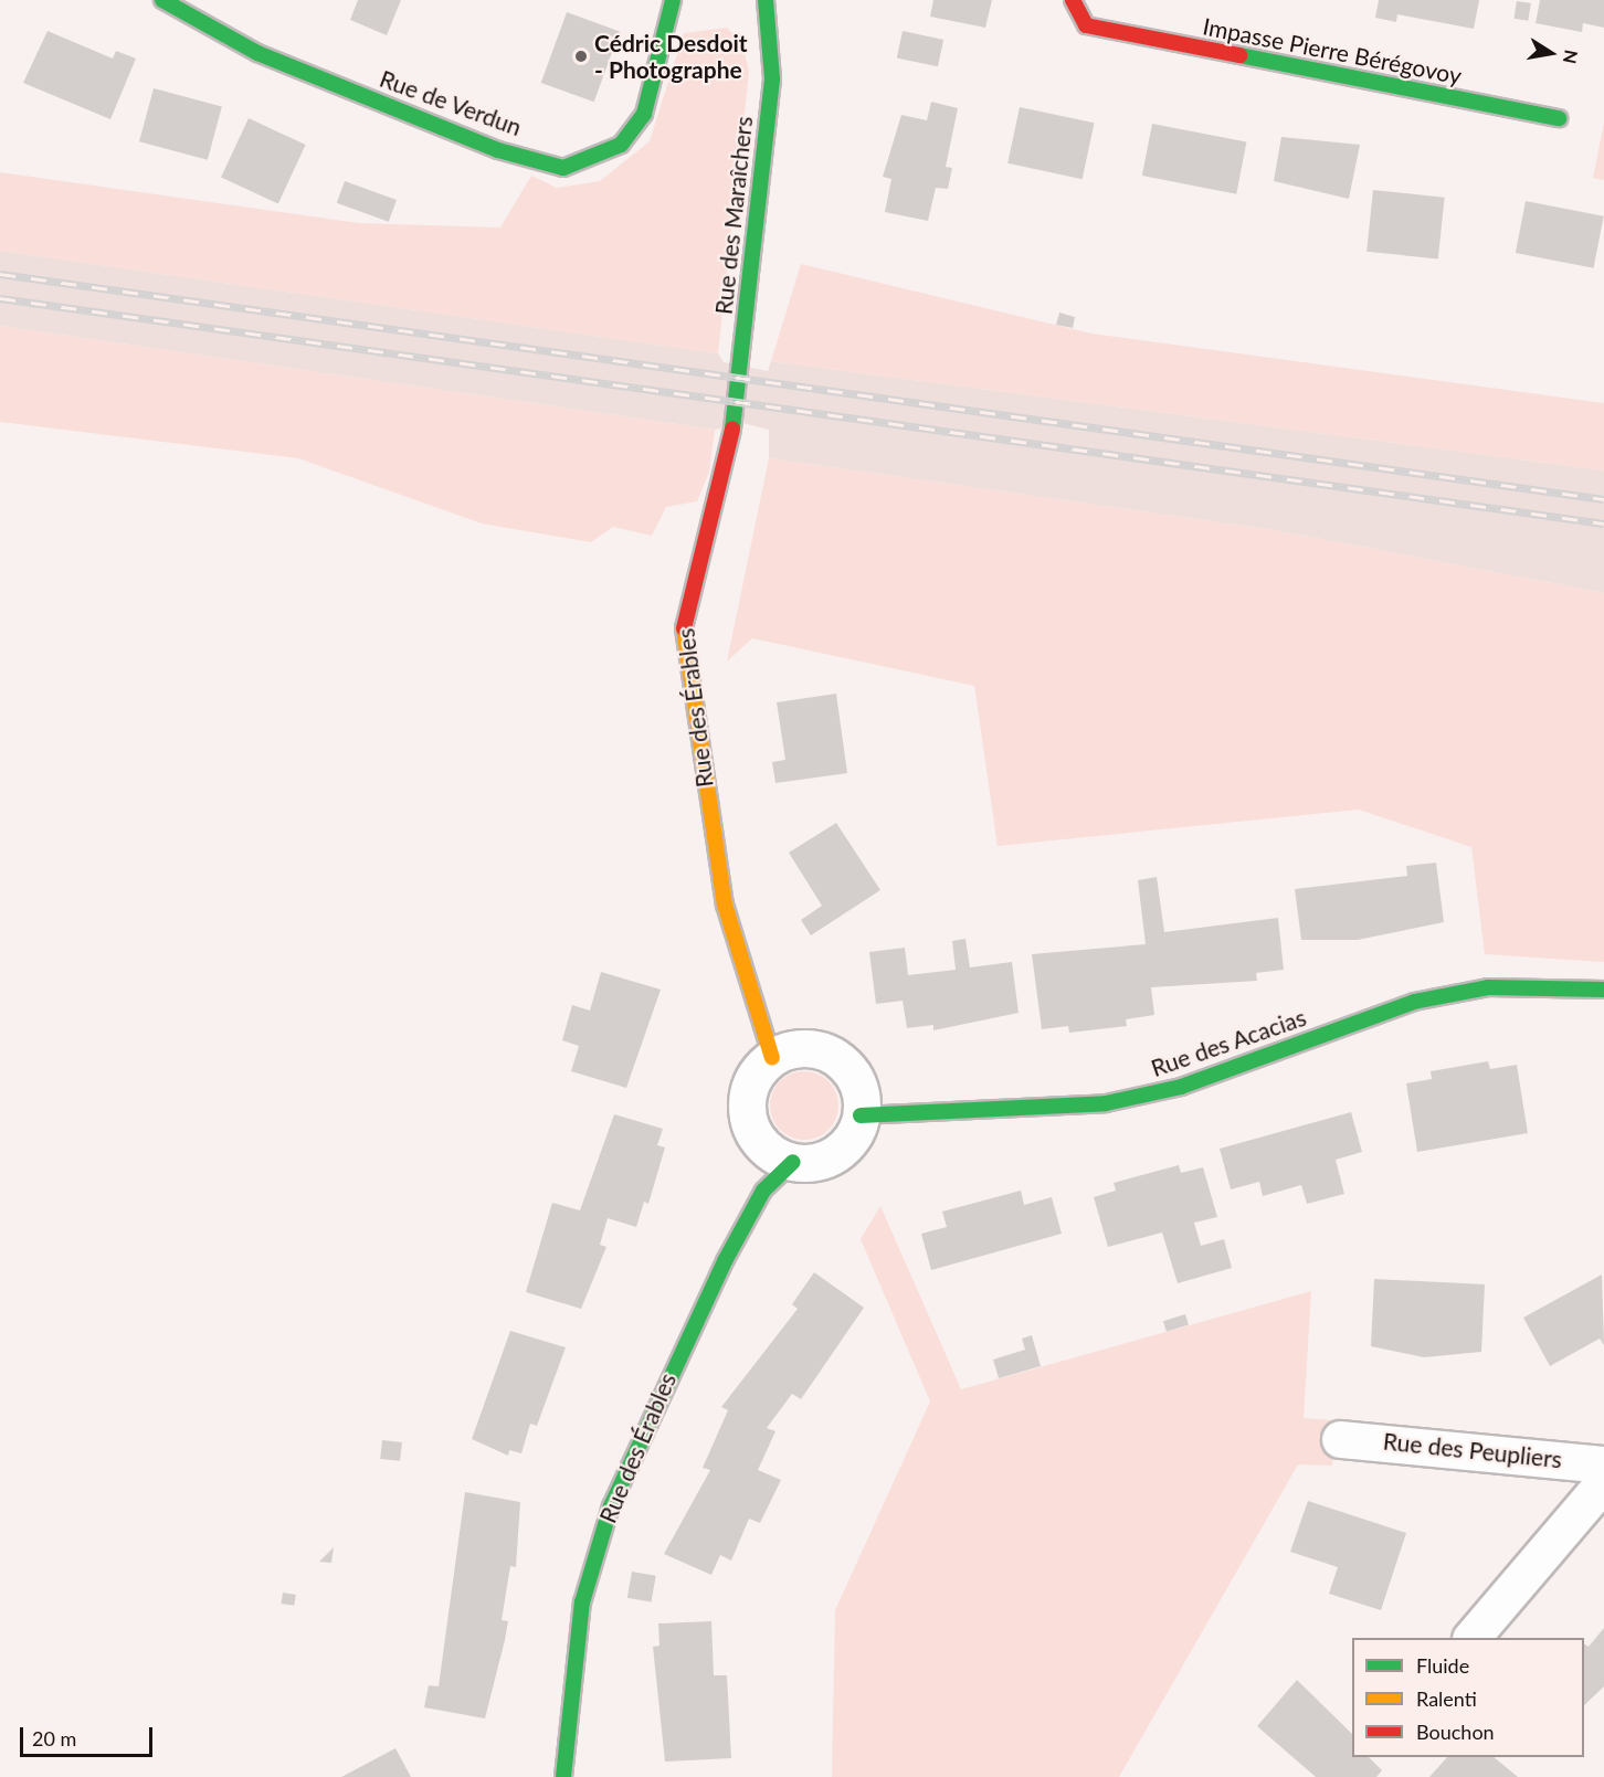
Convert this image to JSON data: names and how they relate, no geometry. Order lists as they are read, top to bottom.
{
  "streets": {
    "street": [
      "Impasse Pierre Bérégovoy",
      "Rue de Verdun",
      "Rue des Maraîchers",
      "Rue des Érables",
      "Rue des Acacias",
      "Rue des Peupliers"
    ]
  },
  "crossings": [
    ["Rue des Maraîchers", "Rue des Érables"],
    ["Rue des Érables", "Rue des Acacias"]
  ],
  "places": ["Cédric Desdoit - Photographe"],
  "legend": ["Fluide", "Ralenti", "Bouchon"],
  "scale_bar": "20 m",
  "north": "right"
}
